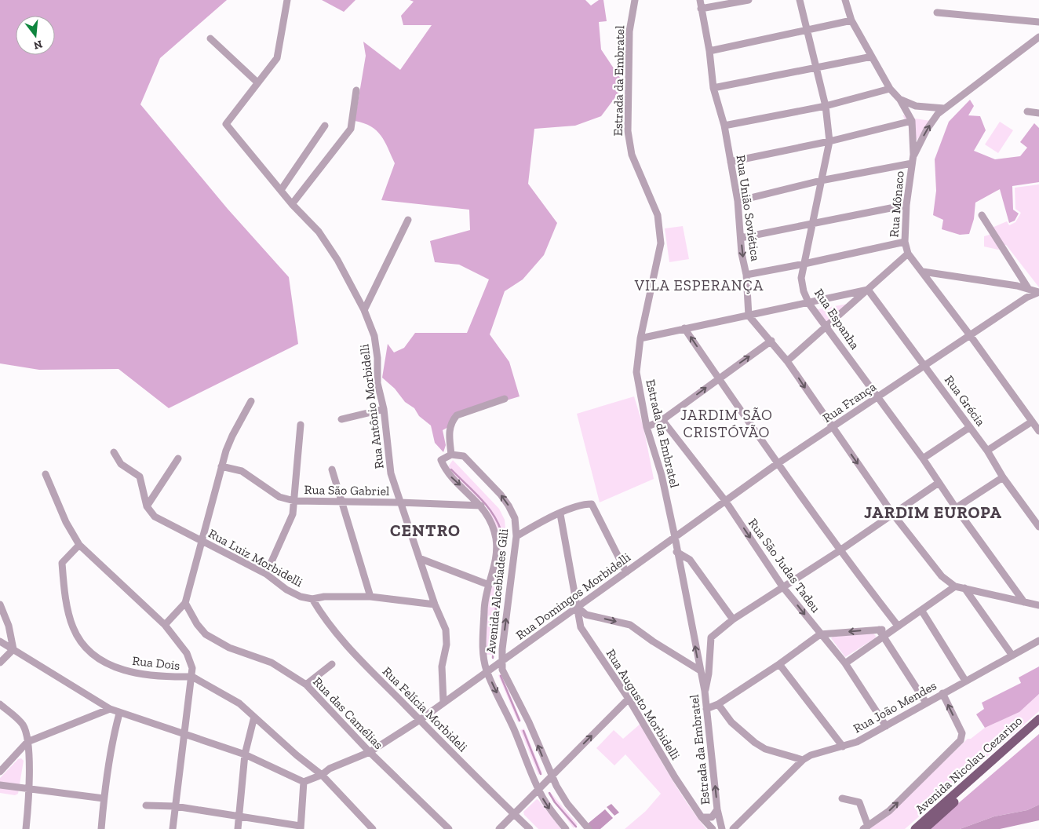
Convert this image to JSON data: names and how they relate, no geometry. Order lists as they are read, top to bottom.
{
  "streets": {
    "main road": ["Avenida Nicolau Cezarino"],
    "street": [
      "Estrada da Embratel",
      "Rua Mônaco",
      "Rua União Soviética",
      "Rua Espanha",
      "Rua Grécia",
      "Rua França",
      "Rua Antônio Morbidelli",
      "Rua São Gabriel",
      "Rua Luiz Morbidelli",
      "Rua São Judas Tadeu",
      "Avenida Alcebíades Gili",
      "Rua Domingos Morbidelli",
      "Rua Dois",
      "Rua Augusto Morbidelli",
      "Rua João Mendes",
      "Rua Felícia Morbideli",
      "Rua das Camélias"
    ]
  },
  "crossings": [
    ["Estrada da Embratel", "Rua França"],
    ["Estrada da Embratel", "Rua Domingos Morbidelli"],
    ["Rua Mônaco", "Rua França"],
    ["Rua Espanha", "Rua França"],
    ["Rua Grécia", "Rua França"],
    ["Rua França", "Rua São Judas Tadeu"],
    ["Rua França", "Rua Domingos Morbidelli"],
    ["Rua Antônio Morbidelli", "Rua São Gabriel"],
    ["Rua Antônio Morbidelli", "Rua Luiz Morbidelli"],
    ["Rua Antônio Morbidelli", "Rua Domingos Morbidelli"],
    ["Rua São Gabriel", "Avenida Alcebíades Gili"],
    ["Rua Luiz Morbidelli", "Rua Felícia Morbideli"],
    ["Rua São Judas Tadeu", "Rua João Mendes"],
    ["Avenida Alcebíades Gili", "Rua Domingos Morbidelli"],
    ["Rua Domingos Morbidelli", "Rua Augusto Morbidelli"],
    ["Rua Domingos Morbidelli", "Rua Felícia Morbideli"],
    ["Rua Domingos Morbidelli", "Rua das Camélias"]
  ],
  "districts": [
    "VILA ESPERANÇA",
    "JARDIM SÃO CRISTÓVÃO",
    "JARDIM EUROPA",
    "CENTRO"
  ],
  "north": "bottom"
}
